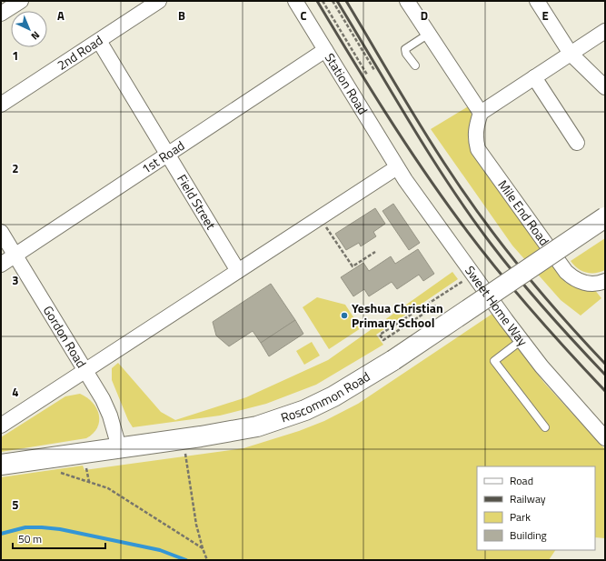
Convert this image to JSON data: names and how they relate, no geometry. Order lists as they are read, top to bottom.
{
  "streets": {
    "street": [
      "2nd Road",
      "Station Road",
      "1st Road",
      "Field Street",
      "Mile End Road",
      "Sweet Home Way",
      "Gordon Road",
      "Roscommon Road"
    ]
  },
  "crossings": [
    ["2nd Road", "Field Street"],
    ["Station Road", "1st Road"],
    ["Station Road", "Sweet Home Way"],
    ["1st Road", "Field Street"],
    ["1st Road", "Gordon Road"],
    ["Gordon Road", "Roscommon Road"]
  ],
  "places": ["Yeshua Christian Primary School"],
  "legend": [
    "Road",
    "Railway",
    "Park",
    "Building"
  ],
  "scale_bar": "50 m",
  "north": "bottom right",
  "grid": {
    "columns": [
      "A",
      "B",
      "C",
      "D",
      "E"
    ],
    "rows": [
      "1",
      "2",
      "3",
      "4",
      "5"
    ]
  }
}
